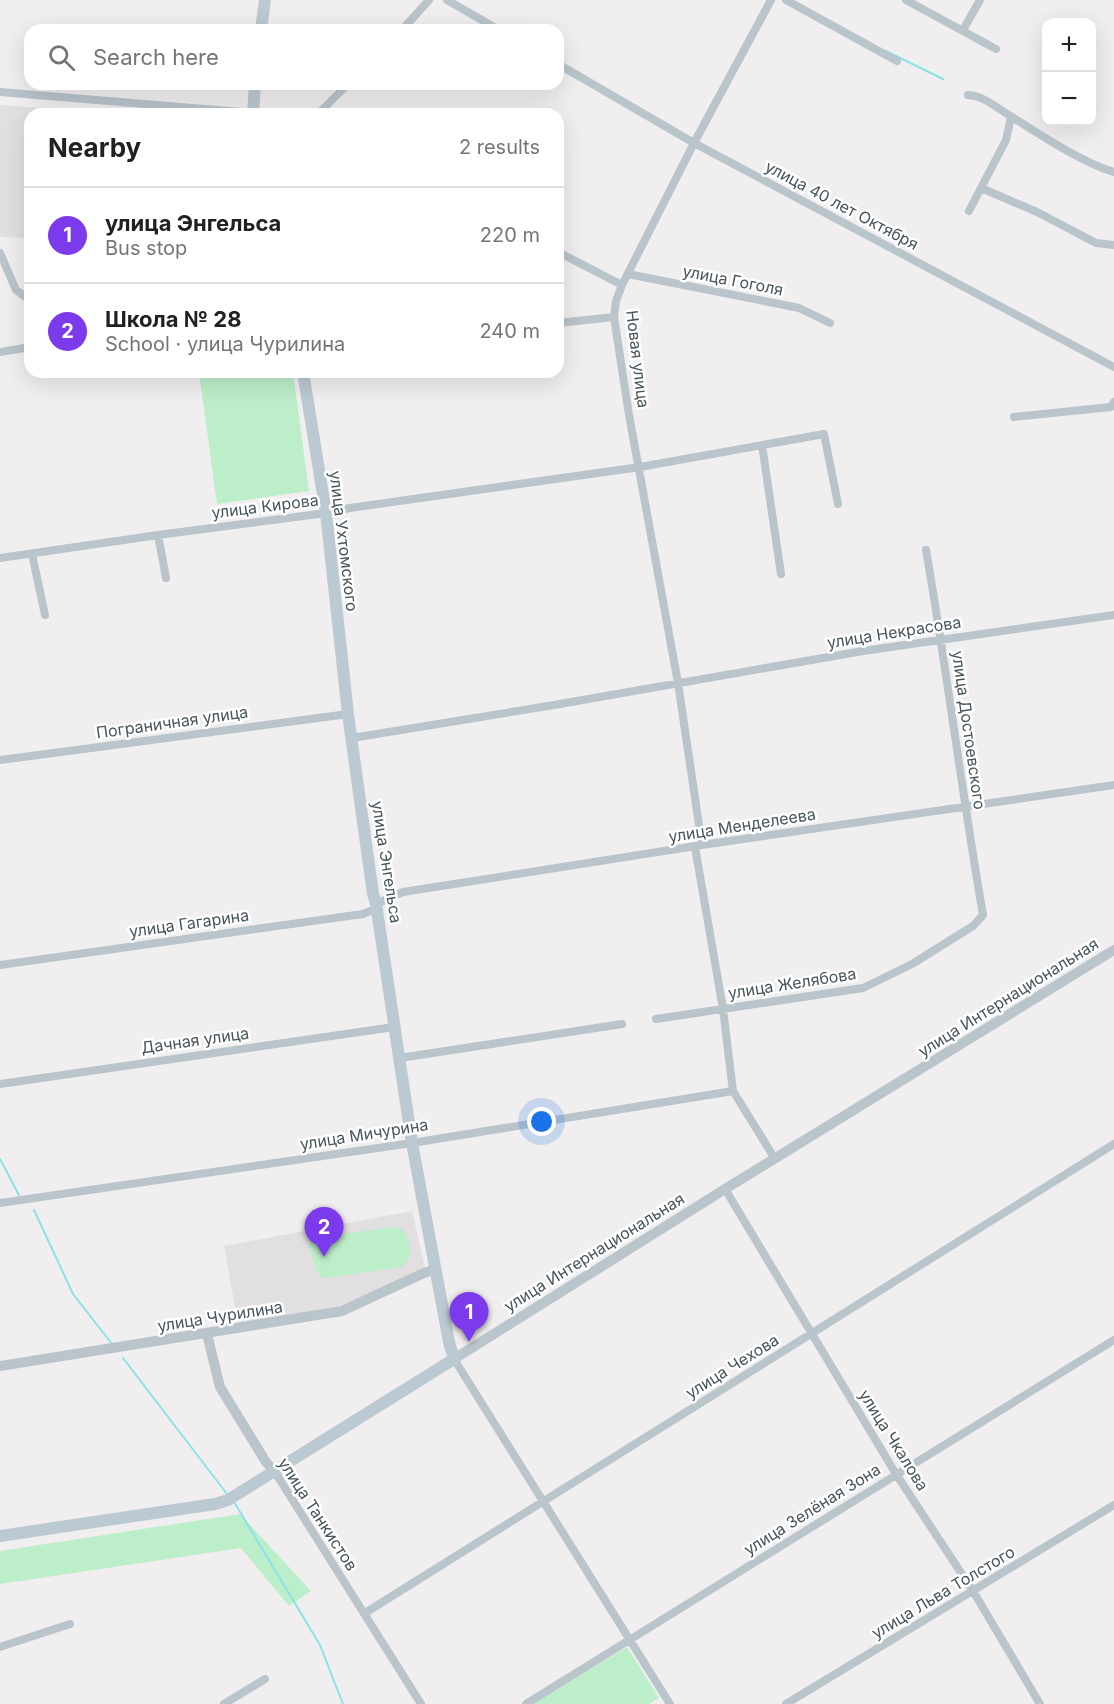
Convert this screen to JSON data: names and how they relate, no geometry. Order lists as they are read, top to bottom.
{
  "streets": {
    "main road": ["улица Ухтомского", "улица Энгельса", "улица Интернациональная"],
    "street": [
      "улица 40 лет Октября",
      "улица Гоголя",
      "Новая улица",
      "улица Кирова",
      "улица Некрасова",
      "Пограничная улица",
      "улица Достоевского",
      "улица Менделеева",
      "улица Гагарина",
      "улица Желябова",
      "Дачная улица",
      "улица Мичурина",
      "улица Чурилина",
      "улица Чехова",
      "улица Чкалова",
      "улица Зелёная Зона",
      "улица Танкистов",
      "улица Льва Толстого"
    ]
  },
  "crossings": [
    ["улица 40 лет Октября", "Новая улица"],
    ["улица Гоголя", "Новая улица"],
    ["Новая улица", "улица Кирова"],
    ["Новая улица", "улица Некрасова"],
    ["Новая улица", "улица Менделеева"],
    ["Новая улица", "улица Желябова"],
    ["Новая улица", "улица Мичурина"],
    ["улица Кирова", "улица Ухтомского"],
    ["улица Ухтомского", "Пограничная улица"],
    ["улица Ухтомского", "улица Энгельса"],
    ["улица Некрасова", "улица Достоевского"],
    ["улица Некрасова", "улица Энгельса"],
    ["Пограничная улица", "улица Энгельса"],
    ["улица Достоевского", "улица Менделеева"],
    ["улица Достоевского", "улица Желябова"],
    ["улица Менделеева", "улица Энгельса"],
    ["улица Менделеева", "улица Гагарина"],
    ["улица Энгельса", "улица Гагарина"],
    ["улица Энгельса", "улица Интернациональная"],
    ["улица Энгельса", "Дачная улица"],
    ["улица Энгельса", "улица Мичурина"],
    ["улица Энгельса", "улица Чурилина"],
    ["улица Энгельса", "улица Чехова"],
    ["улица Энгельса", "улица Зелёная Зона"],
    ["улица Интернациональная", "улица Чкалова"],
    ["улица Интернациональная", "улица Танкистов"],
    ["улица Чурилина", "улица Танкистов"],
    ["улица Чехова", "улица Чкалова"],
    ["улица Чехова", "улица Танкистов"],
    ["улица Чкалова", "улица Зелёная Зона"],
    ["улица Чкалова", "улица Льва Толстого"]
  ],
  "page": {
    "map_buttons": ["+", "−"],
    "search": "Search here",
    "heading": ["Nearby", "2 results"],
    "list": [
      {
        "mark": "1",
        "name": "улица Энгельса",
        "note": "Bus stop",
        "value": "220 m"
      },
      {
        "mark": "2",
        "name": "Школа № 28",
        "note": "School · улица Чурилина",
        "value": "240 m"
      }
    ],
    "pins": ["2", "1"]
  }
}
